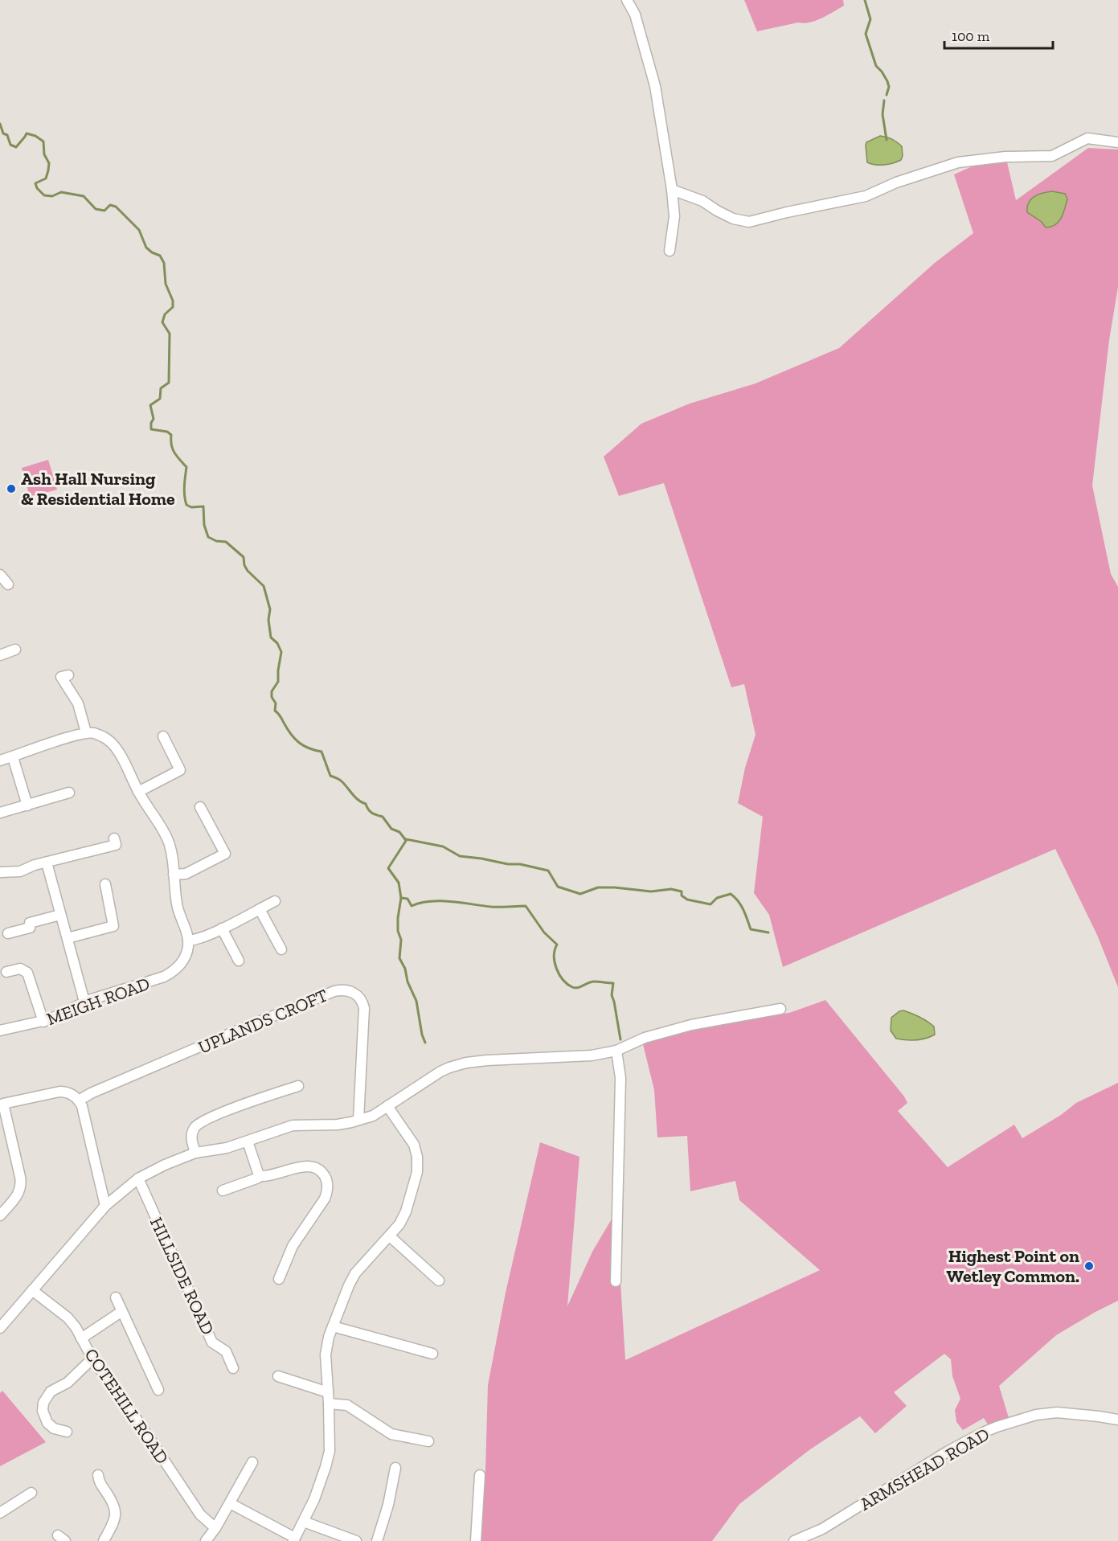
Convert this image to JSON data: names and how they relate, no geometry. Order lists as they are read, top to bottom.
{
  "streets": {
    "street": [
      "MEIGH ROAD",
      "UPLANDS CROFT",
      "HILLSIDE ROAD",
      "COTEHILL ROAD",
      "ARMSHEAD ROAD"
    ]
  },
  "places": ["Ash Hall Nursing & Residential Home", "Highest Point on Wetley Common."],
  "scale_bar": "100 m"
}
